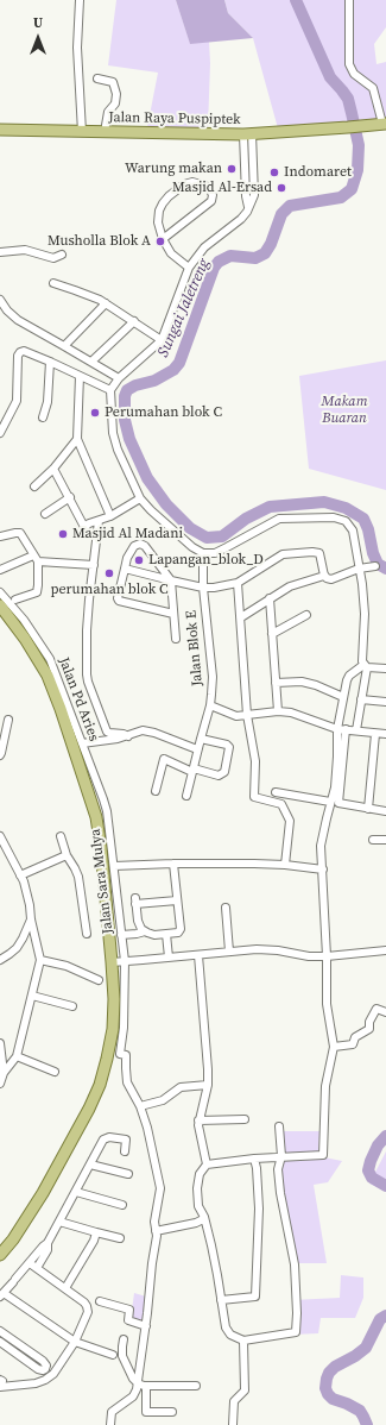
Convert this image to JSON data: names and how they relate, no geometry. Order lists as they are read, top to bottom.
{
  "streets": {
    "main road": ["Jalan Raya Puspiptek"],
    "street": ["Jalan Blok E", "Jalan Pd Aries", "Jalan Sara Mulya"]
  },
  "crossings": [
    ["Jalan Pd Aries", "Jalan Sara Mulya"]
  ],
  "water": ["Sungai Jaletreng"],
  "parks": ["Makam Buaran"],
  "places": [
    "Warung makan",
    "Indomaret",
    "Masjid Al-Ersad",
    "Musholla Blok A",
    "Perumahan blok C",
    "Masjid Al Madani",
    "Lapangan_blok_D",
    "perumahan blok C"
  ],
  "north": "top"
}
